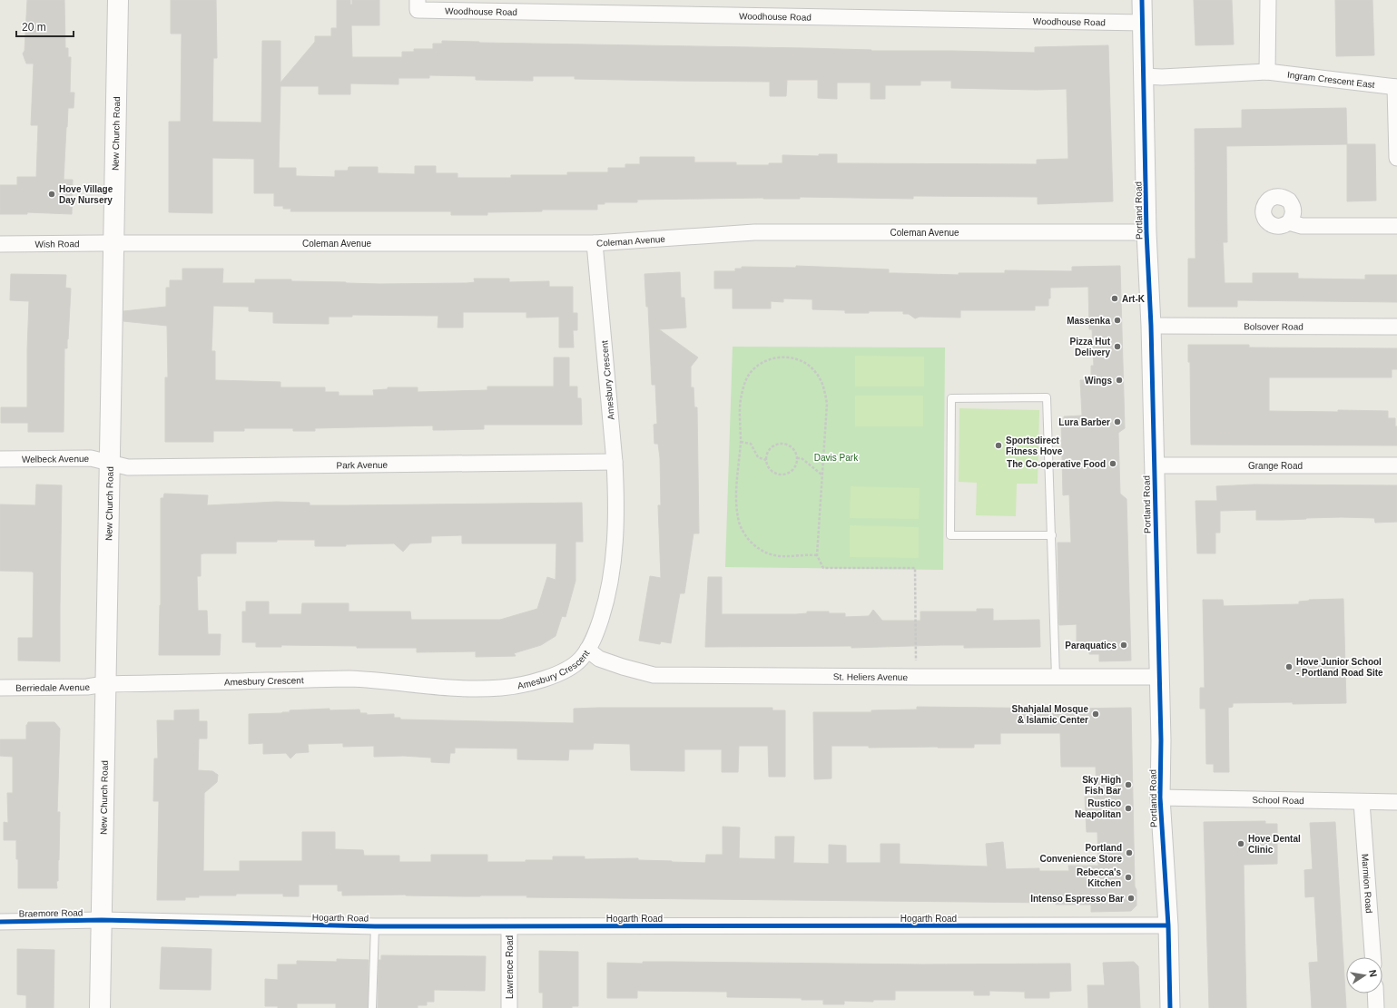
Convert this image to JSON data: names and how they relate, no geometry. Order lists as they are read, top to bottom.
{
  "streets": {
    "main road": ["New Church Road"],
    "street": [
      "Woodhouse Road",
      "Ingram Crescent East",
      "Portland Road",
      "Coleman Avenue",
      "Wish Road",
      "Bolsover Road",
      "Amesbury Crescent",
      "Welbeck Avenue",
      "Park Avenue",
      "Grange Road",
      "St. Heliers Avenue",
      "Berriedale Avenue",
      "School Road",
      "Marmion Road",
      "Braemore Road",
      "Hogarth Road",
      "Lawrence Road"
    ]
  },
  "crossings": [
    ["Woodhouse Road", "Portland Road"],
    ["Ingram Crescent East", "Portland Road"],
    ["New Church Road", "Coleman Avenue"],
    ["New Church Road", "Wish Road"],
    ["New Church Road", "Amesbury Crescent"],
    ["New Church Road", "Welbeck Avenue"],
    ["New Church Road", "Park Avenue"],
    ["New Church Road", "Berriedale Avenue"],
    ["New Church Road", "Braemore Road"],
    ["New Church Road", "Hogarth Road"],
    ["Portland Road", "Coleman Avenue"],
    ["Portland Road", "Bolsover Road"],
    ["Portland Road", "Grange Road"],
    ["Portland Road", "St. Heliers Avenue"],
    ["Portland Road", "School Road"],
    ["Portland Road", "Hogarth Road"],
    ["Coleman Avenue", "Wish Road"],
    ["Coleman Avenue", "Amesbury Crescent"],
    ["Amesbury Crescent", "Park Avenue"],
    ["Amesbury Crescent", "St. Heliers Avenue"],
    ["Amesbury Crescent", "Berriedale Avenue"],
    ["Welbeck Avenue", "Park Avenue"],
    ["School Road", "Marmion Road"],
    ["Braemore Road", "Hogarth Road"],
    ["Hogarth Road", "Lawrence Road"]
  ],
  "parks": ["Davis Park"],
  "places": [
    "Hove Village Day Nursery",
    "Art-K",
    "Massenka",
    "Pizza Hut Delivery",
    "Wings",
    "Lura Barber",
    "Sportsdirect Fitness Hove",
    "The Co-operative Food",
    "Paraquatics",
    "Hove Junior School - Portland Road Site",
    "Shahjalal Mosque & Islamic Center",
    "Sky High Fish Bar",
    "Rustico Neapolitan",
    "Hove Dental Clinic",
    "Portland Convenience Store",
    "Rebecca's Kitchen",
    "Intenso Espresso Bar"
  ],
  "scale_bar": "20 m",
  "north": "right"
}
